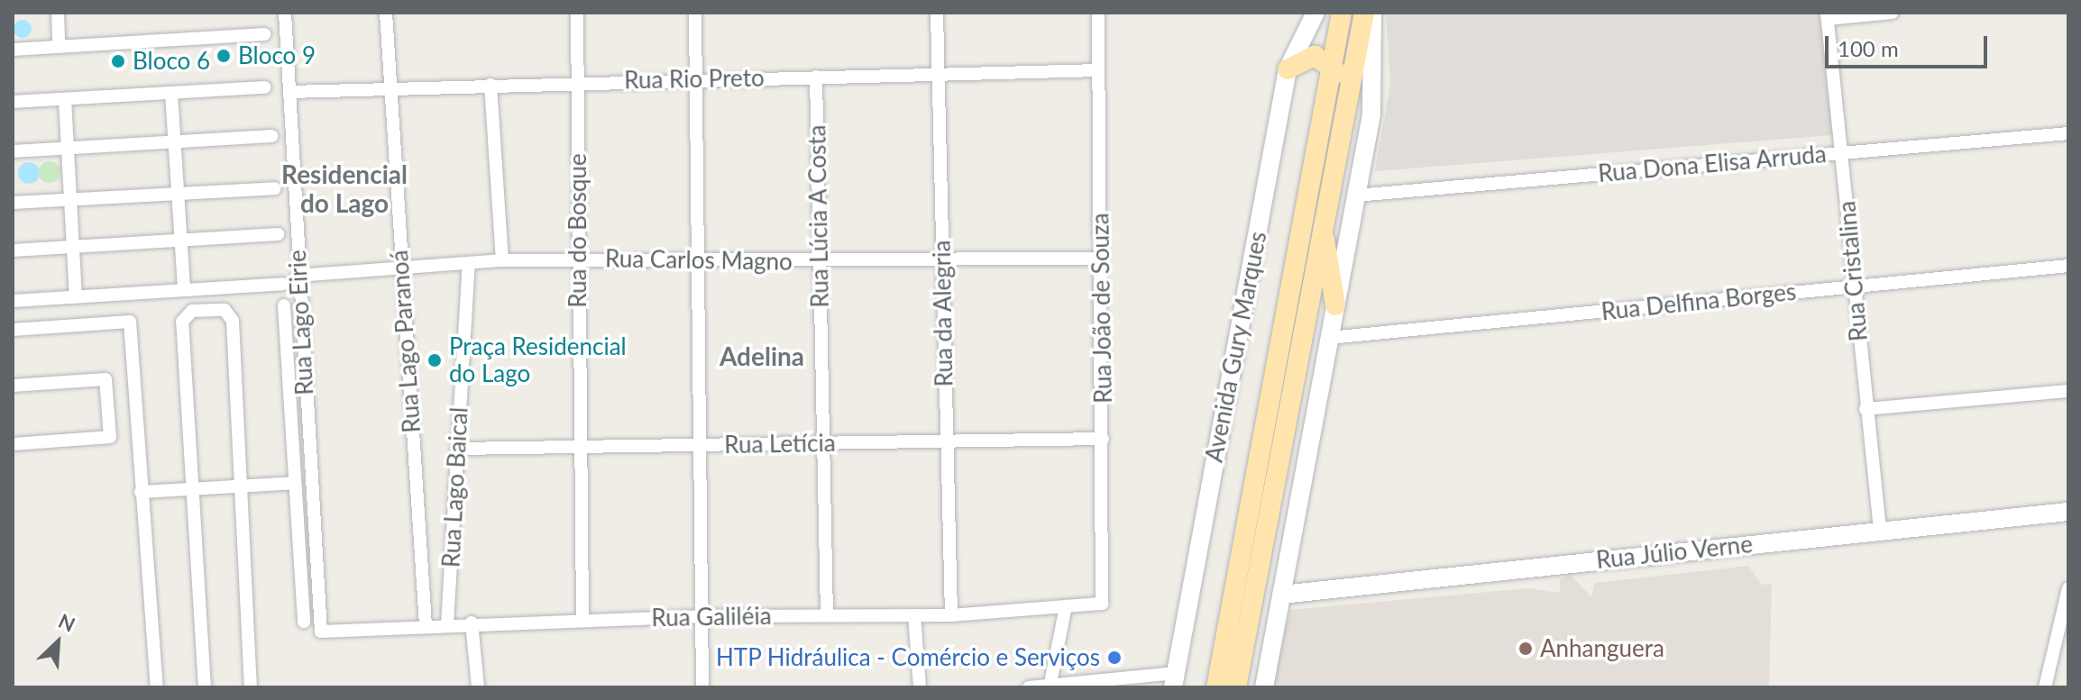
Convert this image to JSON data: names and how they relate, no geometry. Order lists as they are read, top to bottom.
{
  "streets": {
    "main road": ["Avenida Gury Marques", "Rua Júlio Verne"],
    "street": [
      "Rua Rio Preto",
      "Rua Dona Elisa Arruda",
      "Rua Lúcia A Costa",
      "Rua do Bosque",
      "Rua Carlos Magno",
      "Rua Cristalina",
      "Rua Delfina Borges",
      "Rua João de Souza",
      "Rua da Alegria",
      "Rua Lago Eirie",
      "Rua Lago Paranoá",
      "Rua Letícia",
      "Rua Lago Baical",
      "Rua Galiléia"
    ]
  },
  "crossings": [
    ["Rua Rio Preto", "Rua Lúcia A Costa"],
    ["Rua Rio Preto", "Rua do Bosque"],
    ["Rua Rio Preto", "Rua João de Souza"],
    ["Rua Rio Preto", "Rua da Alegria"],
    ["Rua Rio Preto", "Rua Lago Eirie"],
    ["Rua Rio Preto", "Rua Lago Paranoá"],
    ["Rua Dona Elisa Arruda", "Rua Cristalina"],
    ["Rua Lúcia A Costa", "Rua Carlos Magno"],
    ["Rua Lúcia A Costa", "Rua Letícia"],
    ["Rua Lúcia A Costa", "Rua Galiléia"],
    ["Rua do Bosque", "Rua Carlos Magno"],
    ["Rua do Bosque", "Rua Letícia"],
    ["Rua do Bosque", "Rua Galiléia"],
    ["Rua Carlos Magno", "Rua João de Souza"],
    ["Rua Carlos Magno", "Rua da Alegria"],
    ["Rua Carlos Magno", "Rua Lago Eirie"],
    ["Rua Carlos Magno", "Rua Lago Paranoá"],
    ["Rua Carlos Magno", "Rua Lago Baical"],
    ["Rua Cristalina", "Rua Delfina Borges"],
    ["Rua Cristalina", "Rua Júlio Verne"],
    ["Rua João de Souza", "Rua Letícia"],
    ["Rua João de Souza", "Rua Galiléia"],
    ["Rua da Alegria", "Rua Letícia"],
    ["Rua da Alegria", "Rua Galiléia"],
    ["Rua Lago Eirie", "Rua Galiléia"],
    ["Rua Lago Paranoá", "Rua Galiléia"],
    ["Rua Letícia", "Rua Lago Baical"],
    ["Rua Lago Baical", "Rua Galiléia"]
  ],
  "districts": ["Residencial do Lago", "Adelina"],
  "places": [
    "Bloco 9",
    "Bloco 6",
    "Praça Residencial do Lago",
    "Anhanguera",
    "HTP Hidráulica - Comércio e Serviços"
  ],
  "scale_bar": "100 m",
  "north": "top right"
}
